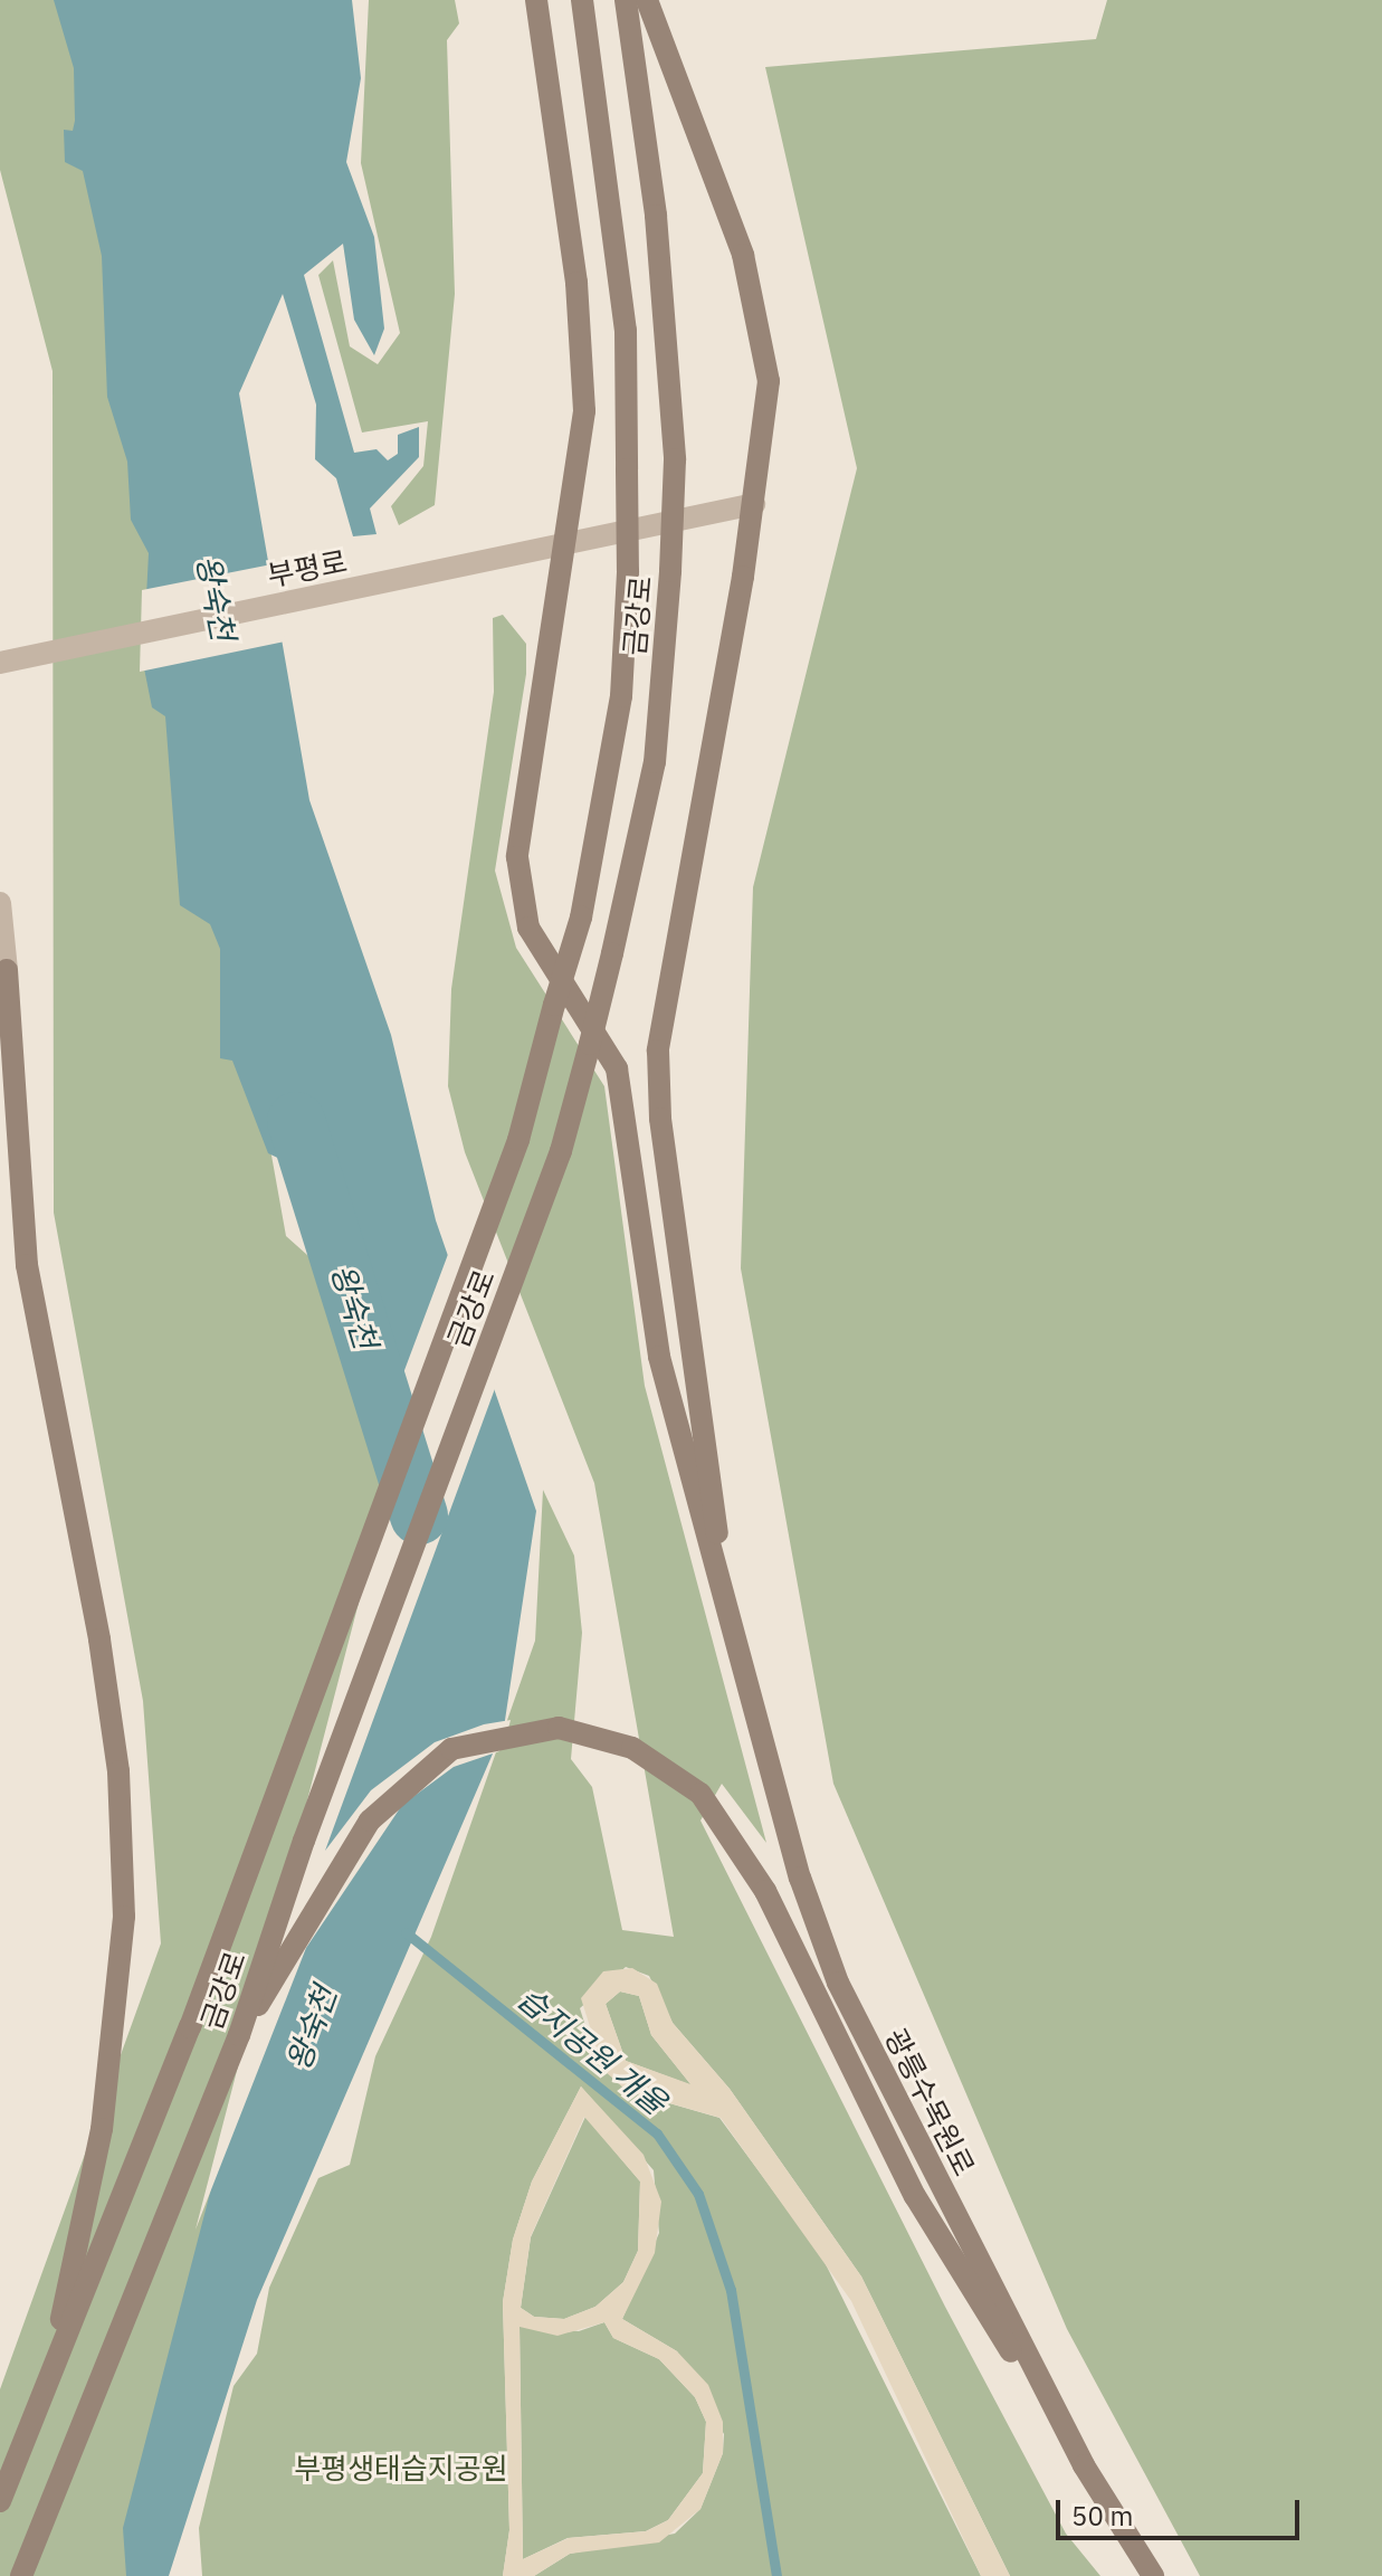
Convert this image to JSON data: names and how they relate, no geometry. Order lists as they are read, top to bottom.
{
  "streets": {
    "main road": ["금강로", "광릉수목원로"],
    "street": ["부평로"]
  },
  "water": ["왕숙천", "습지공원 개울"],
  "parks": ["부평생태습지공원"],
  "scale_bar": "50 m"
}
